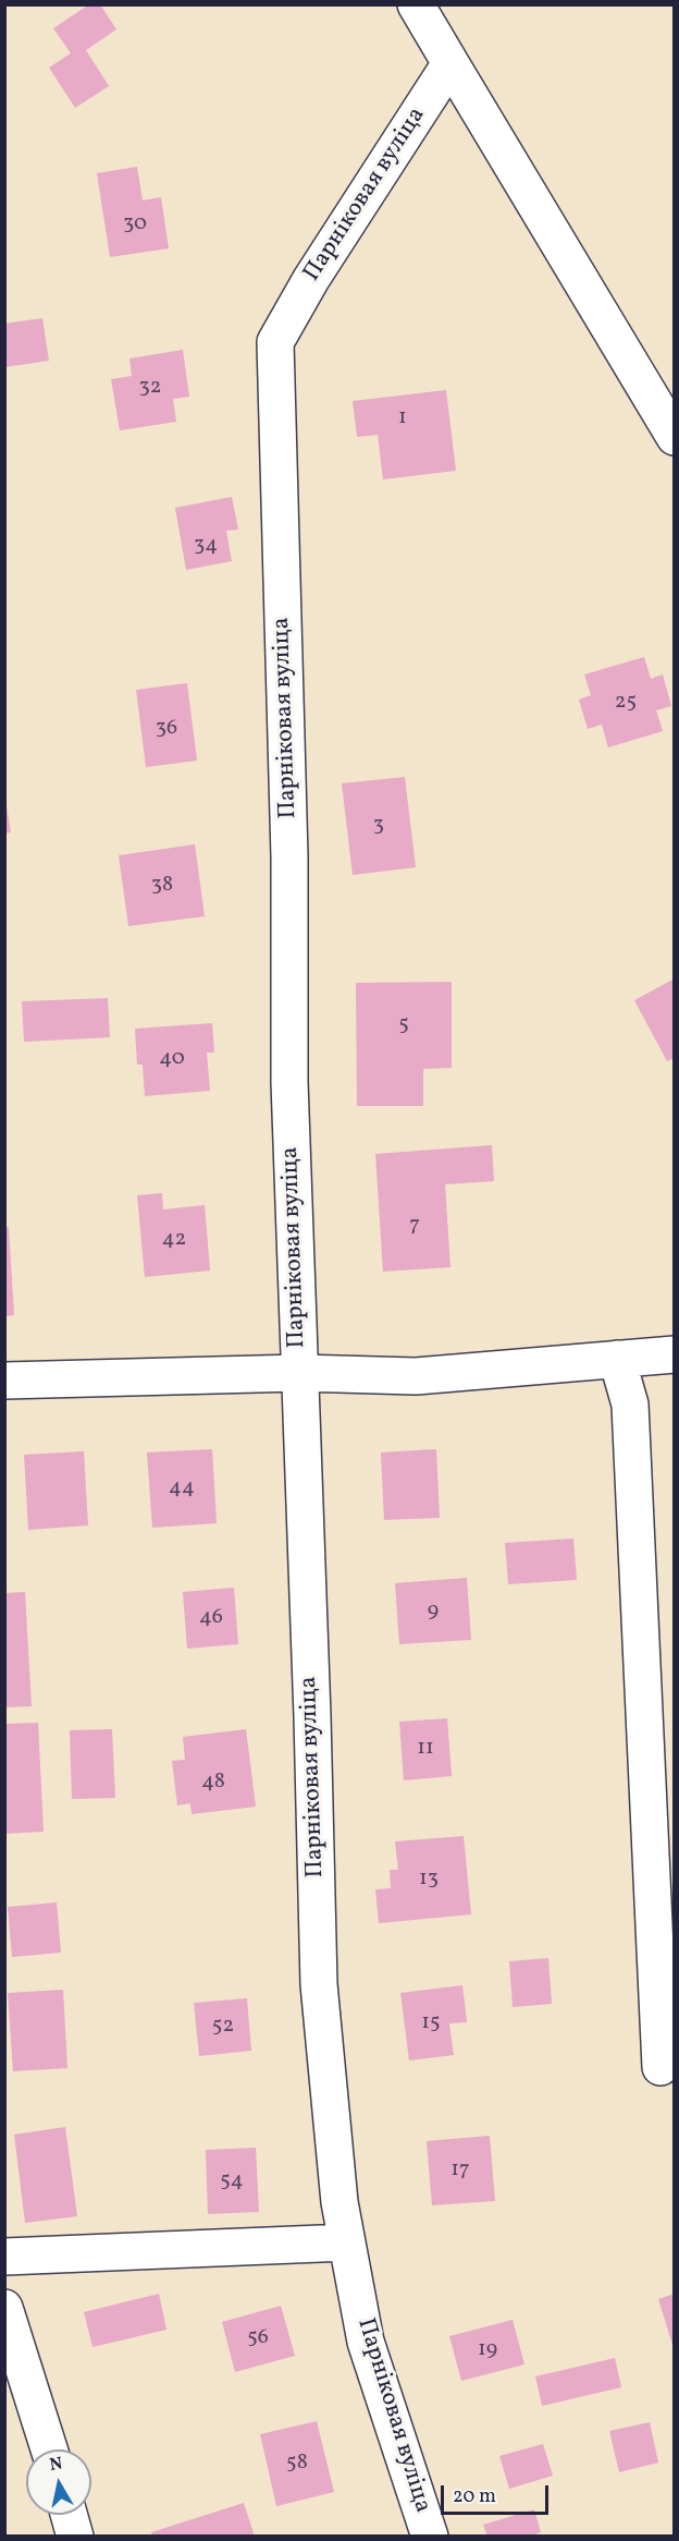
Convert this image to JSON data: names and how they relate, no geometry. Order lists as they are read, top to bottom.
{
  "streets": {
    "street": ["Парніковая вуліца"]
  },
  "house_numbers": [
    "30",
    "32",
    "1",
    "34",
    "25",
    "36",
    "3",
    "38",
    "5",
    "40",
    "7",
    "42",
    "44",
    "9",
    "46",
    "11",
    "48",
    "13",
    "15",
    "52",
    "17",
    "54",
    "56",
    "19",
    "58"
  ],
  "scale_bar": "20 m",
  "north": "top"
}
